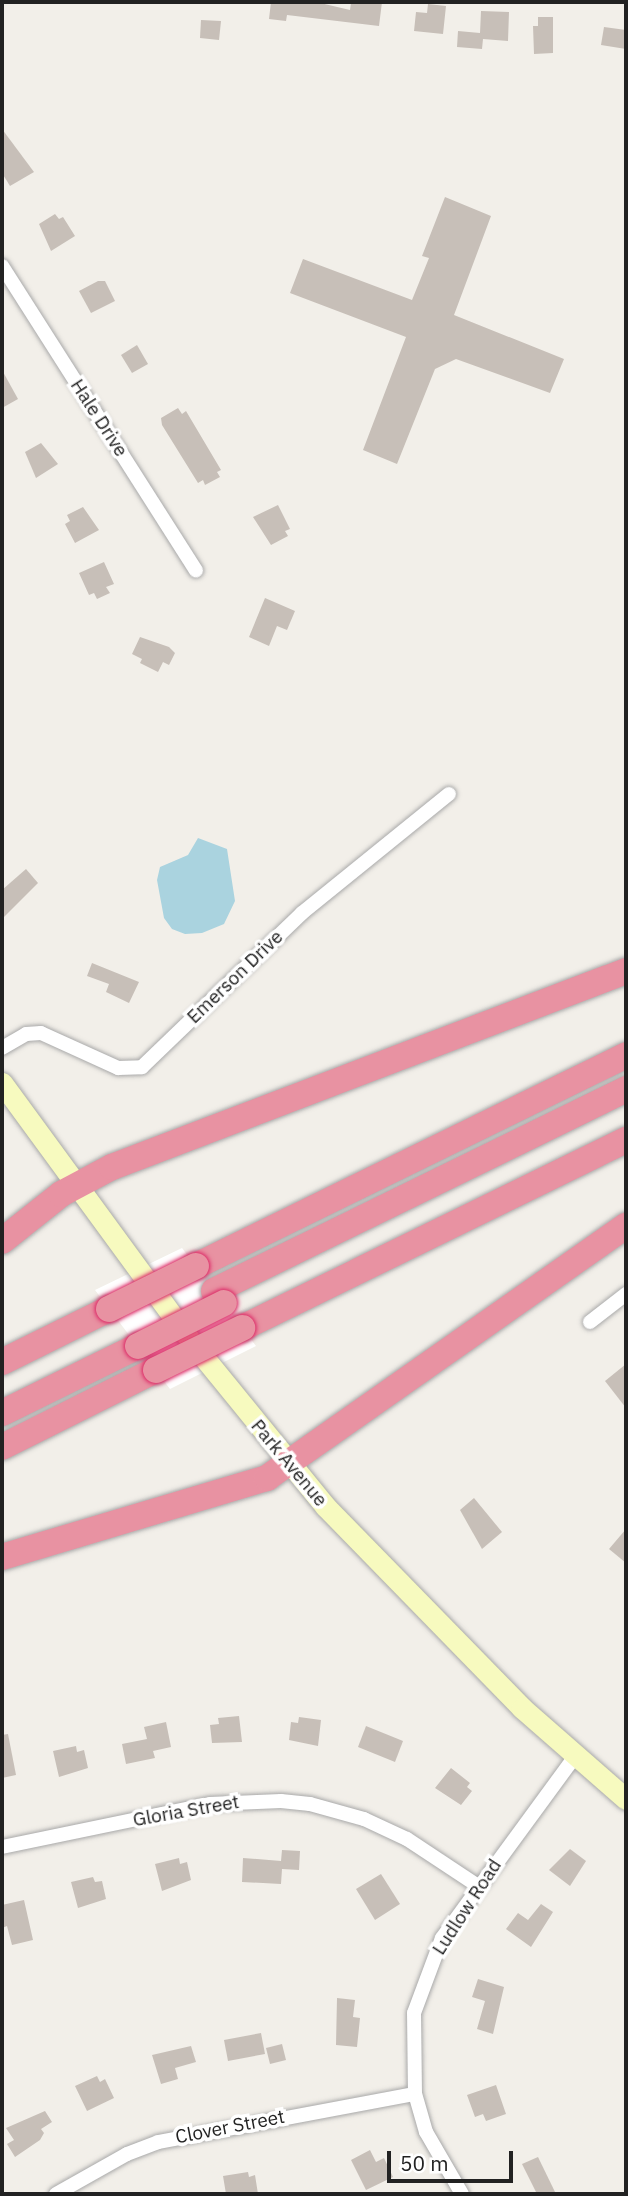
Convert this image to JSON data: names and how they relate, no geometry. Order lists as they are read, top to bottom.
{
  "streets": {
    "main road": ["Park Avenue"],
    "street": [
      "Hale Drive",
      "Emerson Drive",
      "Gloria Street",
      "Ludlow Road",
      "Clover Street"
    ]
  },
  "crossings": [
    ["Park Avenue", "Ludlow Road"],
    ["Gloria Street", "Ludlow Road"],
    ["Ludlow Road", "Clover Street"]
  ],
  "scale_bar": "50 m"
}
